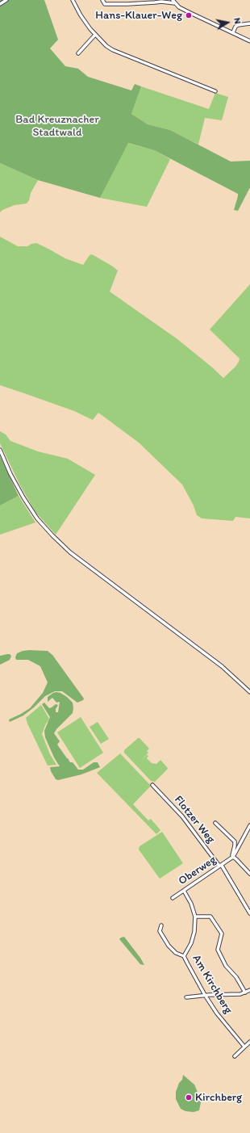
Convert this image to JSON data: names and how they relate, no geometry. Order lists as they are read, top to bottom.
{
  "streets": {
    "street": ["Flotzer Weg", "Oberweg", "Am Kirchberg"]
  },
  "crossings": [
    ["Flotzer Weg", "Oberweg"],
    ["Oberweg", "Am Kirchberg"]
  ],
  "parks": ["Bad Kreuznacher Stadtwald"],
  "places": ["Hans-Klauer-Weg", "Kirchberg"],
  "north": "right"
}
